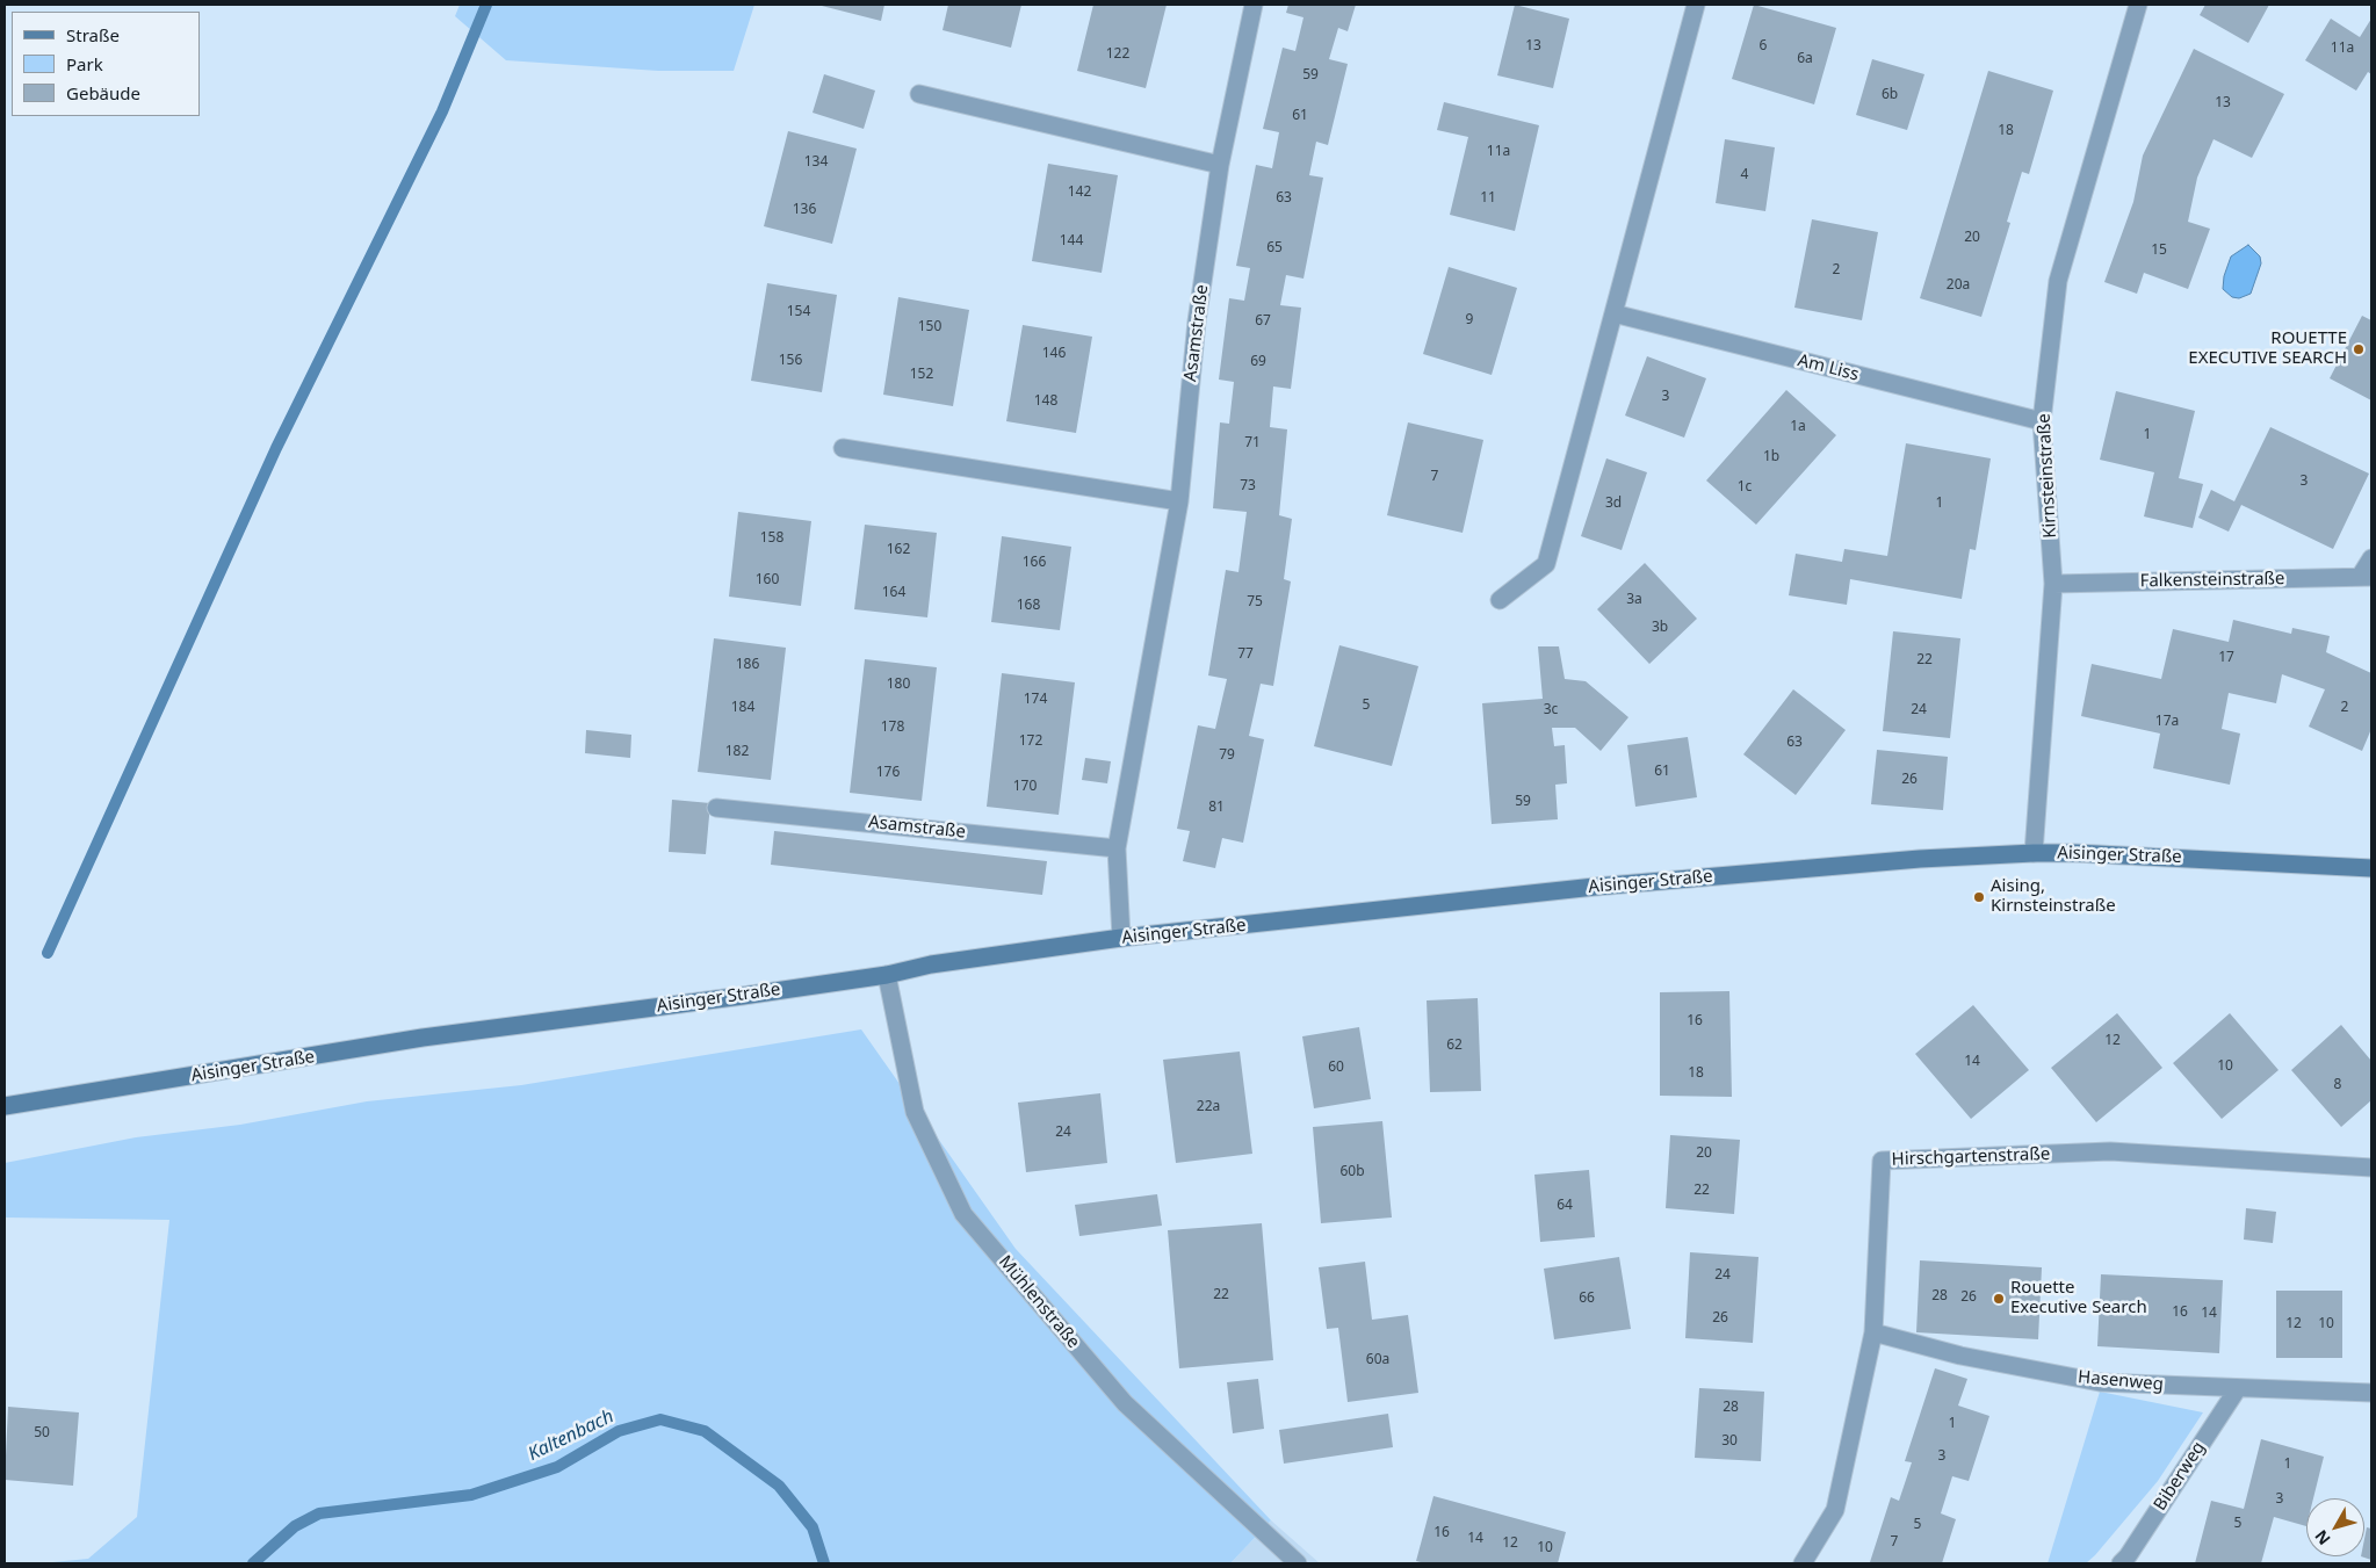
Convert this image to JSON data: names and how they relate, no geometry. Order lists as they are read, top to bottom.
{
  "streets": {
    "main road": ["Aisinger Straße"],
    "street": [
      "Asamstraße",
      "Am Liss",
      "Kirnsteinstraße",
      "Falkensteinstraße",
      "Hirschgartenstraße",
      "Mühlenstraße",
      "Hasenweg",
      "Biberweg"
    ]
  },
  "crossings": [
    ["Asamstraße", "Aisinger Straße"],
    ["Am Liss", "Kirnsteinstraße"],
    ["Kirnsteinstraße", "Falkensteinstraße"],
    ["Kirnsteinstraße", "Aisinger Straße"],
    ["Aisinger Straße", "Mühlenstraße"],
    ["Hirschgartenstraße", "Hasenweg"],
    ["Hasenweg", "Biberweg"]
  ],
  "water": ["Kaltenbach"],
  "places": ["ROUETTE EXECUTIVE SEARCH", "Aising, Kirnsteinstraße", "Rouette Executive Search"],
  "house_numbers": [
    "13",
    "6",
    "11a",
    "122",
    "6a",
    "59",
    "6b",
    "13",
    "61",
    "18",
    "11a",
    "134",
    "4",
    "142",
    "63",
    "11",
    "136",
    "20",
    "144",
    "65",
    "15",
    "2",
    "20a",
    "154",
    "9",
    "67",
    "150",
    "146",
    "156",
    "69",
    "152",
    "3",
    "148",
    "1a",
    "1",
    "71",
    "1b",
    "7",
    "3",
    "73",
    "1c",
    "3d",
    "1",
    "158",
    "162",
    "166",
    "160",
    "164",
    "3a",
    "75",
    "168",
    "3b",
    "77",
    "17",
    "22",
    "186",
    "180",
    "174",
    "5",
    "184",
    "2",
    "3c",
    "24",
    "17a",
    "178",
    "172",
    "63",
    "182",
    "79",
    "61",
    "176",
    "26",
    "170",
    "59",
    "81",
    "16",
    "12",
    "62",
    "14",
    "10",
    "60",
    "18",
    "8",
    "22a",
    "24",
    "20",
    "60b",
    "22",
    "64",
    "24",
    "22",
    "28",
    "26",
    "66",
    "16",
    "14",
    "26",
    "12",
    "10",
    "60a",
    "28",
    "1",
    "50",
    "30",
    "3",
    "1",
    "3",
    "5",
    "5",
    "16",
    "14",
    "7",
    "12",
    "10"
  ],
  "legend": ["Straße", "Park", "Gebäude"],
  "north": "bottom left"
}
